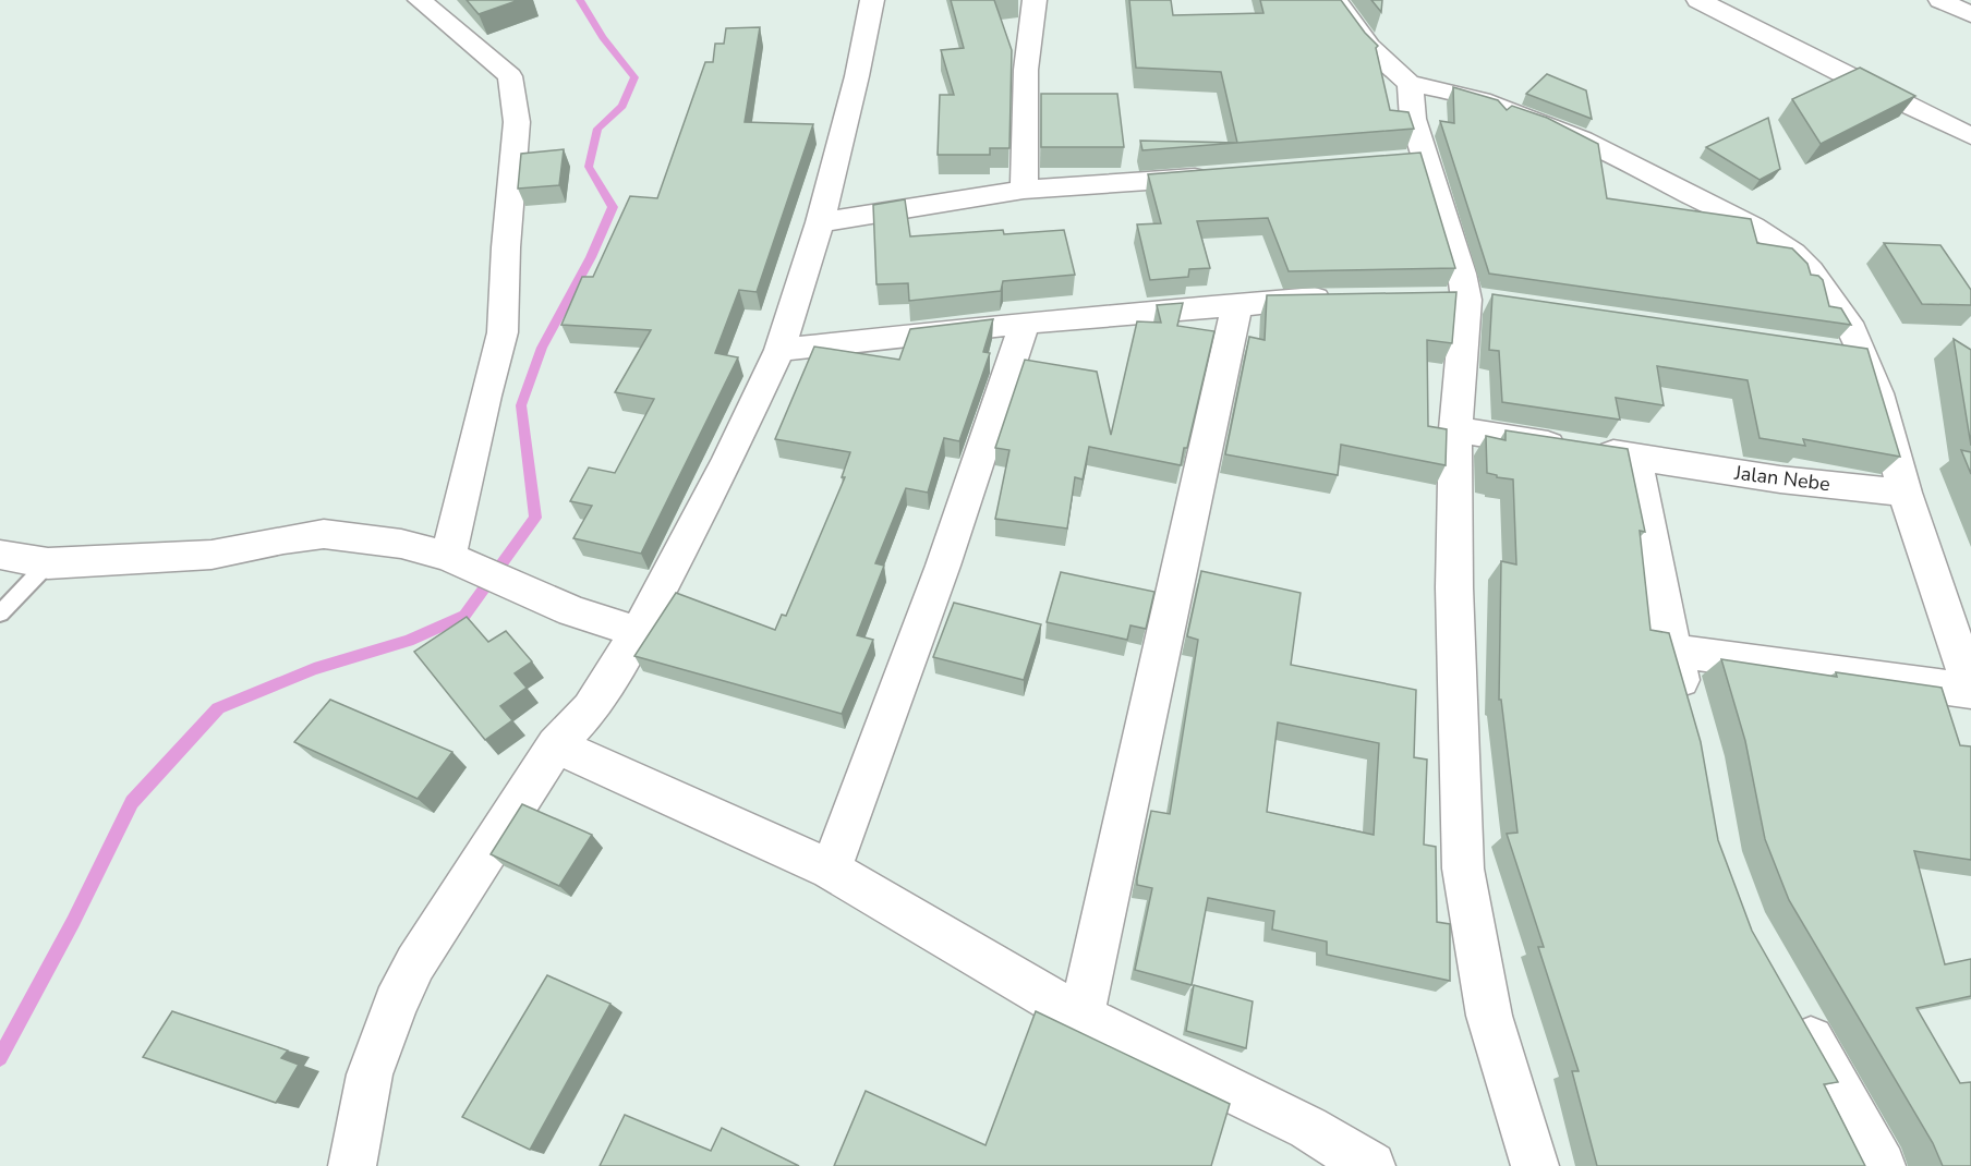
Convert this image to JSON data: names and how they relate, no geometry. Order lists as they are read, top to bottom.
{
  "streets": {
    "street": ["Jalan Nebe"]
  }
}
